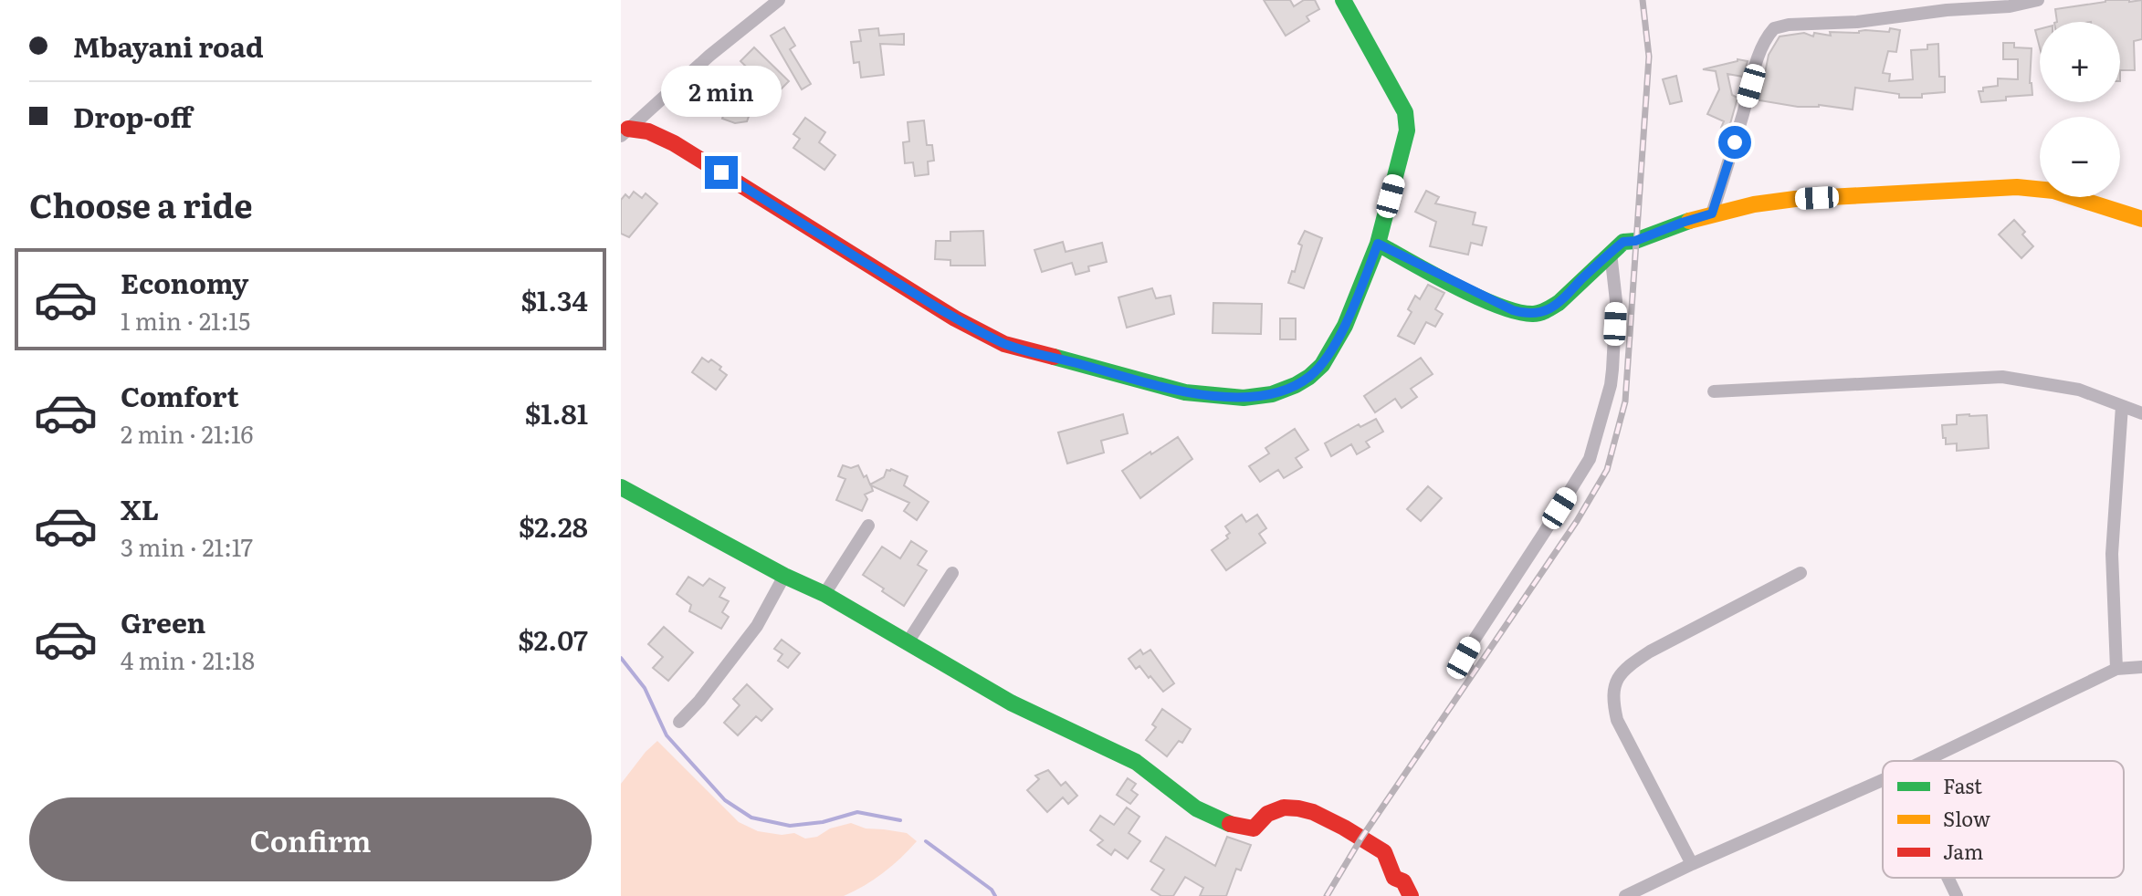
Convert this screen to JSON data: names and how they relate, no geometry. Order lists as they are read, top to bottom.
{
  "legend": ["Fast", "Slow", "Jam"],
  "page": {
    "banner": ["Mbayani road", "Drop-off"],
    "map_buttons": ["+", "−"],
    "bubble": "2 min",
    "heading": "Choose a ride",
    "list": [
      {
        "name": "Economy",
        "note": "1 min · 21:15",
        "value": "$1.34"
      },
      {
        "name": "Comfort",
        "note": "2 min · 21:16",
        "value": "$1.81"
      },
      {
        "name": "XL",
        "note": "3 min · 21:17",
        "value": "$2.28"
      },
      {
        "name": "Green",
        "note": "4 min · 21:18",
        "value": "$2.07"
      }
    ],
    "buttons": "Confirm"
  }
}
